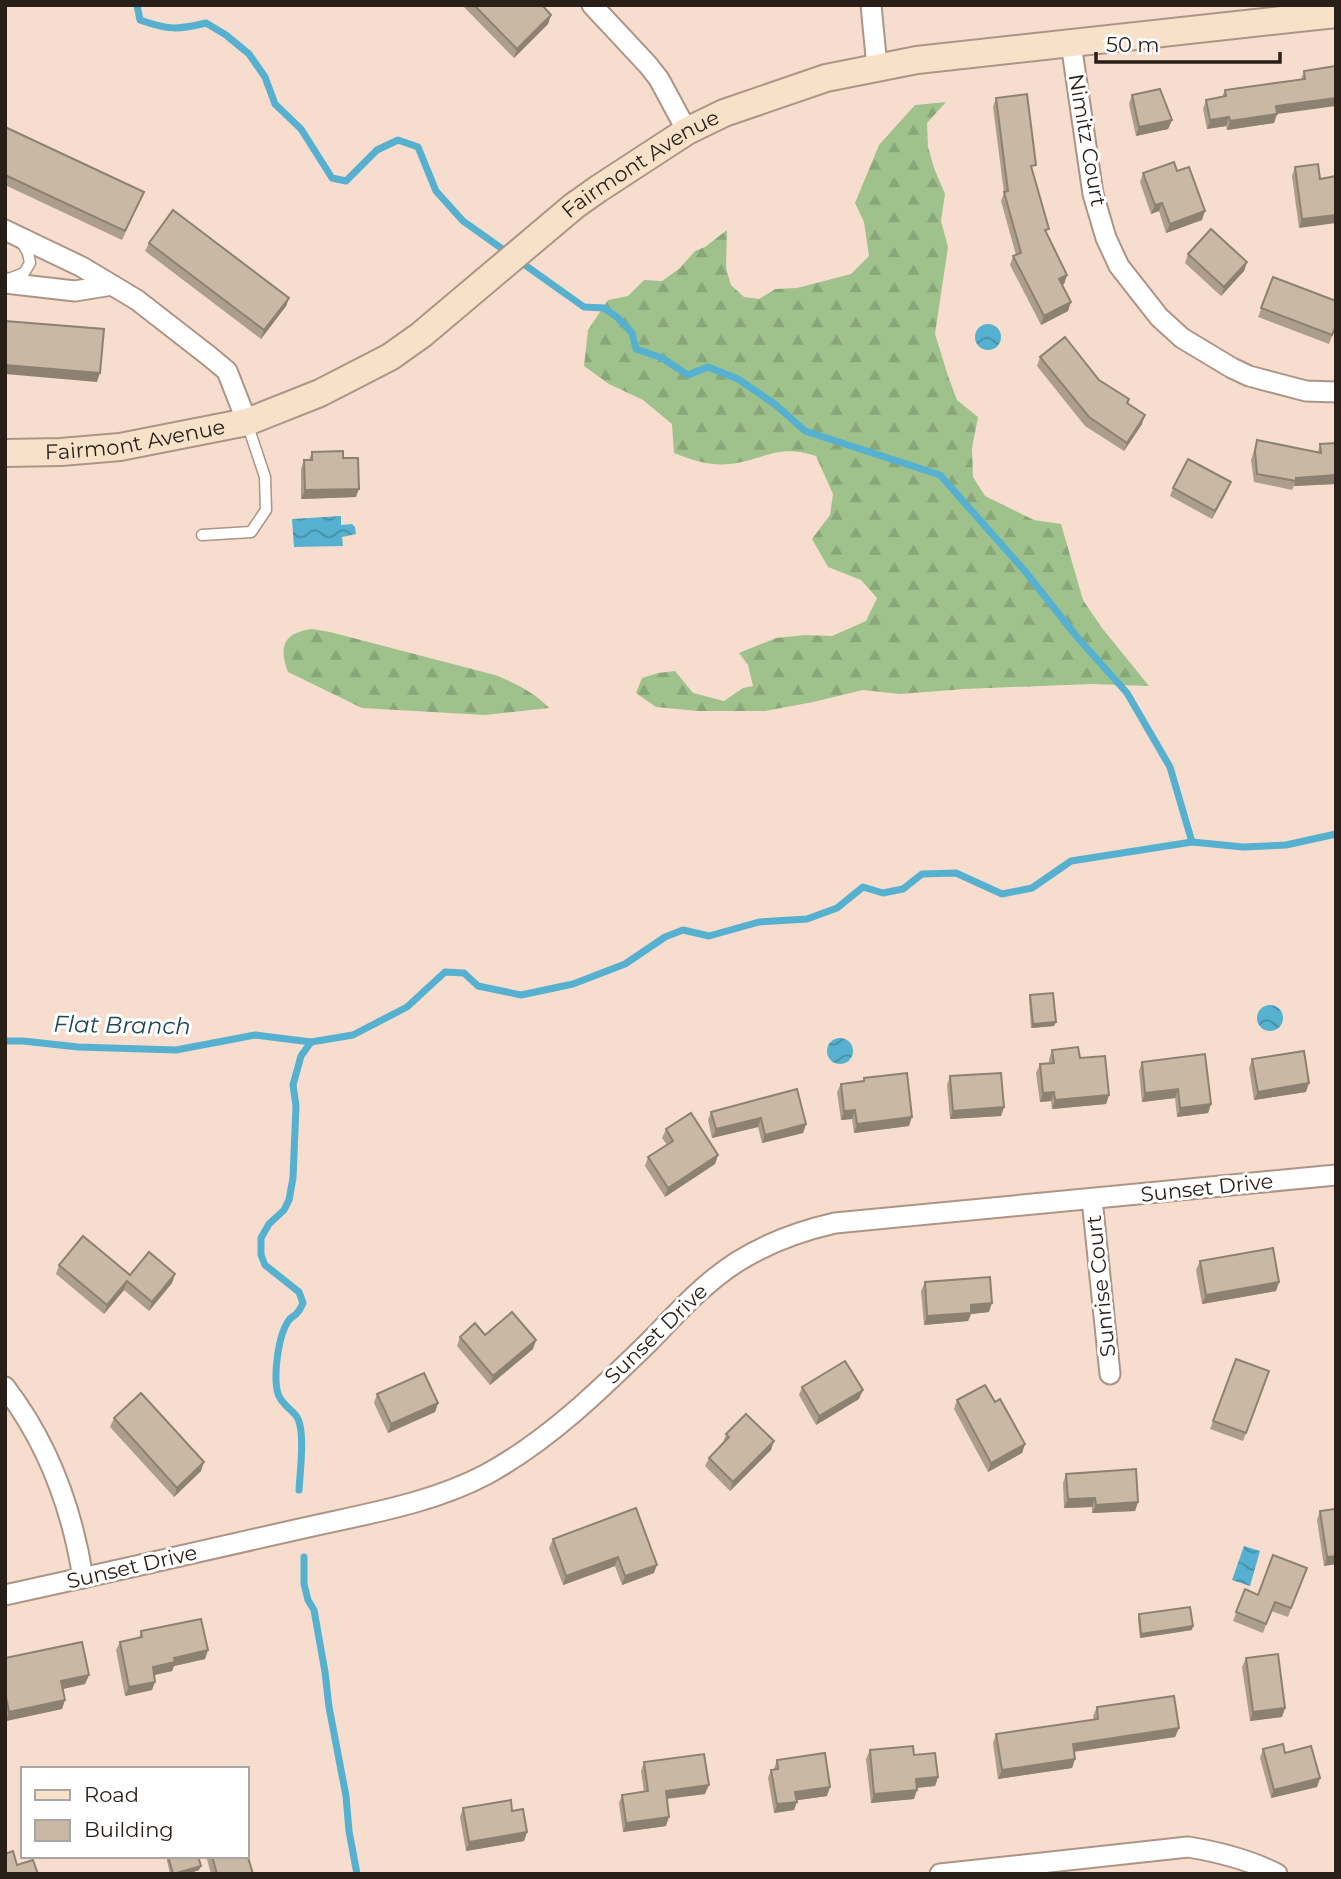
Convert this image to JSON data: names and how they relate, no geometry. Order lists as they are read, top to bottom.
{
  "streets": {
    "street": [
      "Nimitz Court",
      "Fairmont Avenue",
      "Sunset Drive",
      "Sunrise Court"
    ]
  },
  "crossings": [
    ["Nimitz Court", "Fairmont Avenue"],
    ["Sunset Drive", "Sunrise Court"]
  ],
  "water": ["Flat Branch"],
  "legend": ["Road", "Building"],
  "scale_bar": "50 m"
}
